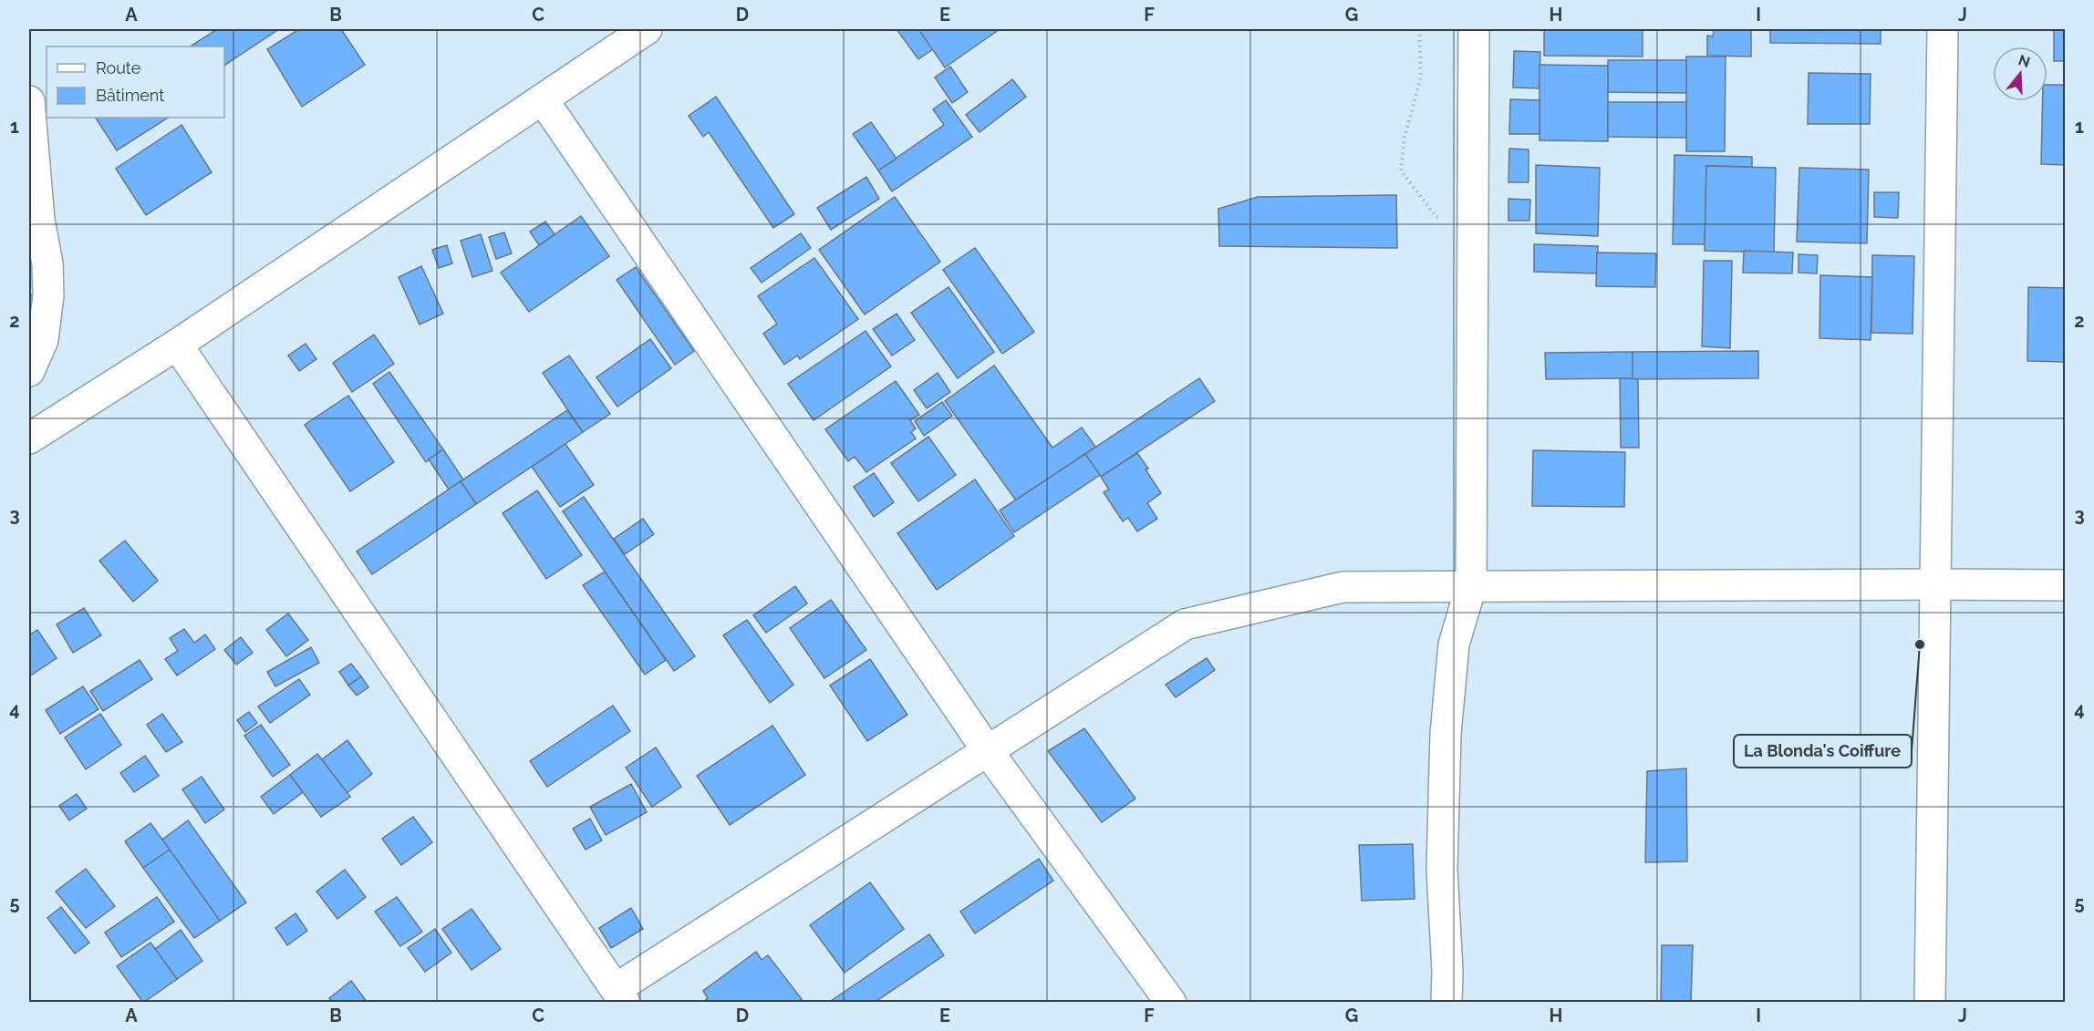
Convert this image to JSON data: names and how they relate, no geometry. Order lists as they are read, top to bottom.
{
  "places": ["La Blonda's Coiffure"],
  "legend": ["Route", "Bâtiment"],
  "north": "top",
  "grid": {
    "columns": [
      "A",
      "B",
      "C",
      "D",
      "E",
      "F",
      "G",
      "H",
      "I",
      "J"
    ],
    "rows": [
      "1",
      "2",
      "3",
      "4",
      "5"
    ]
  }
}
